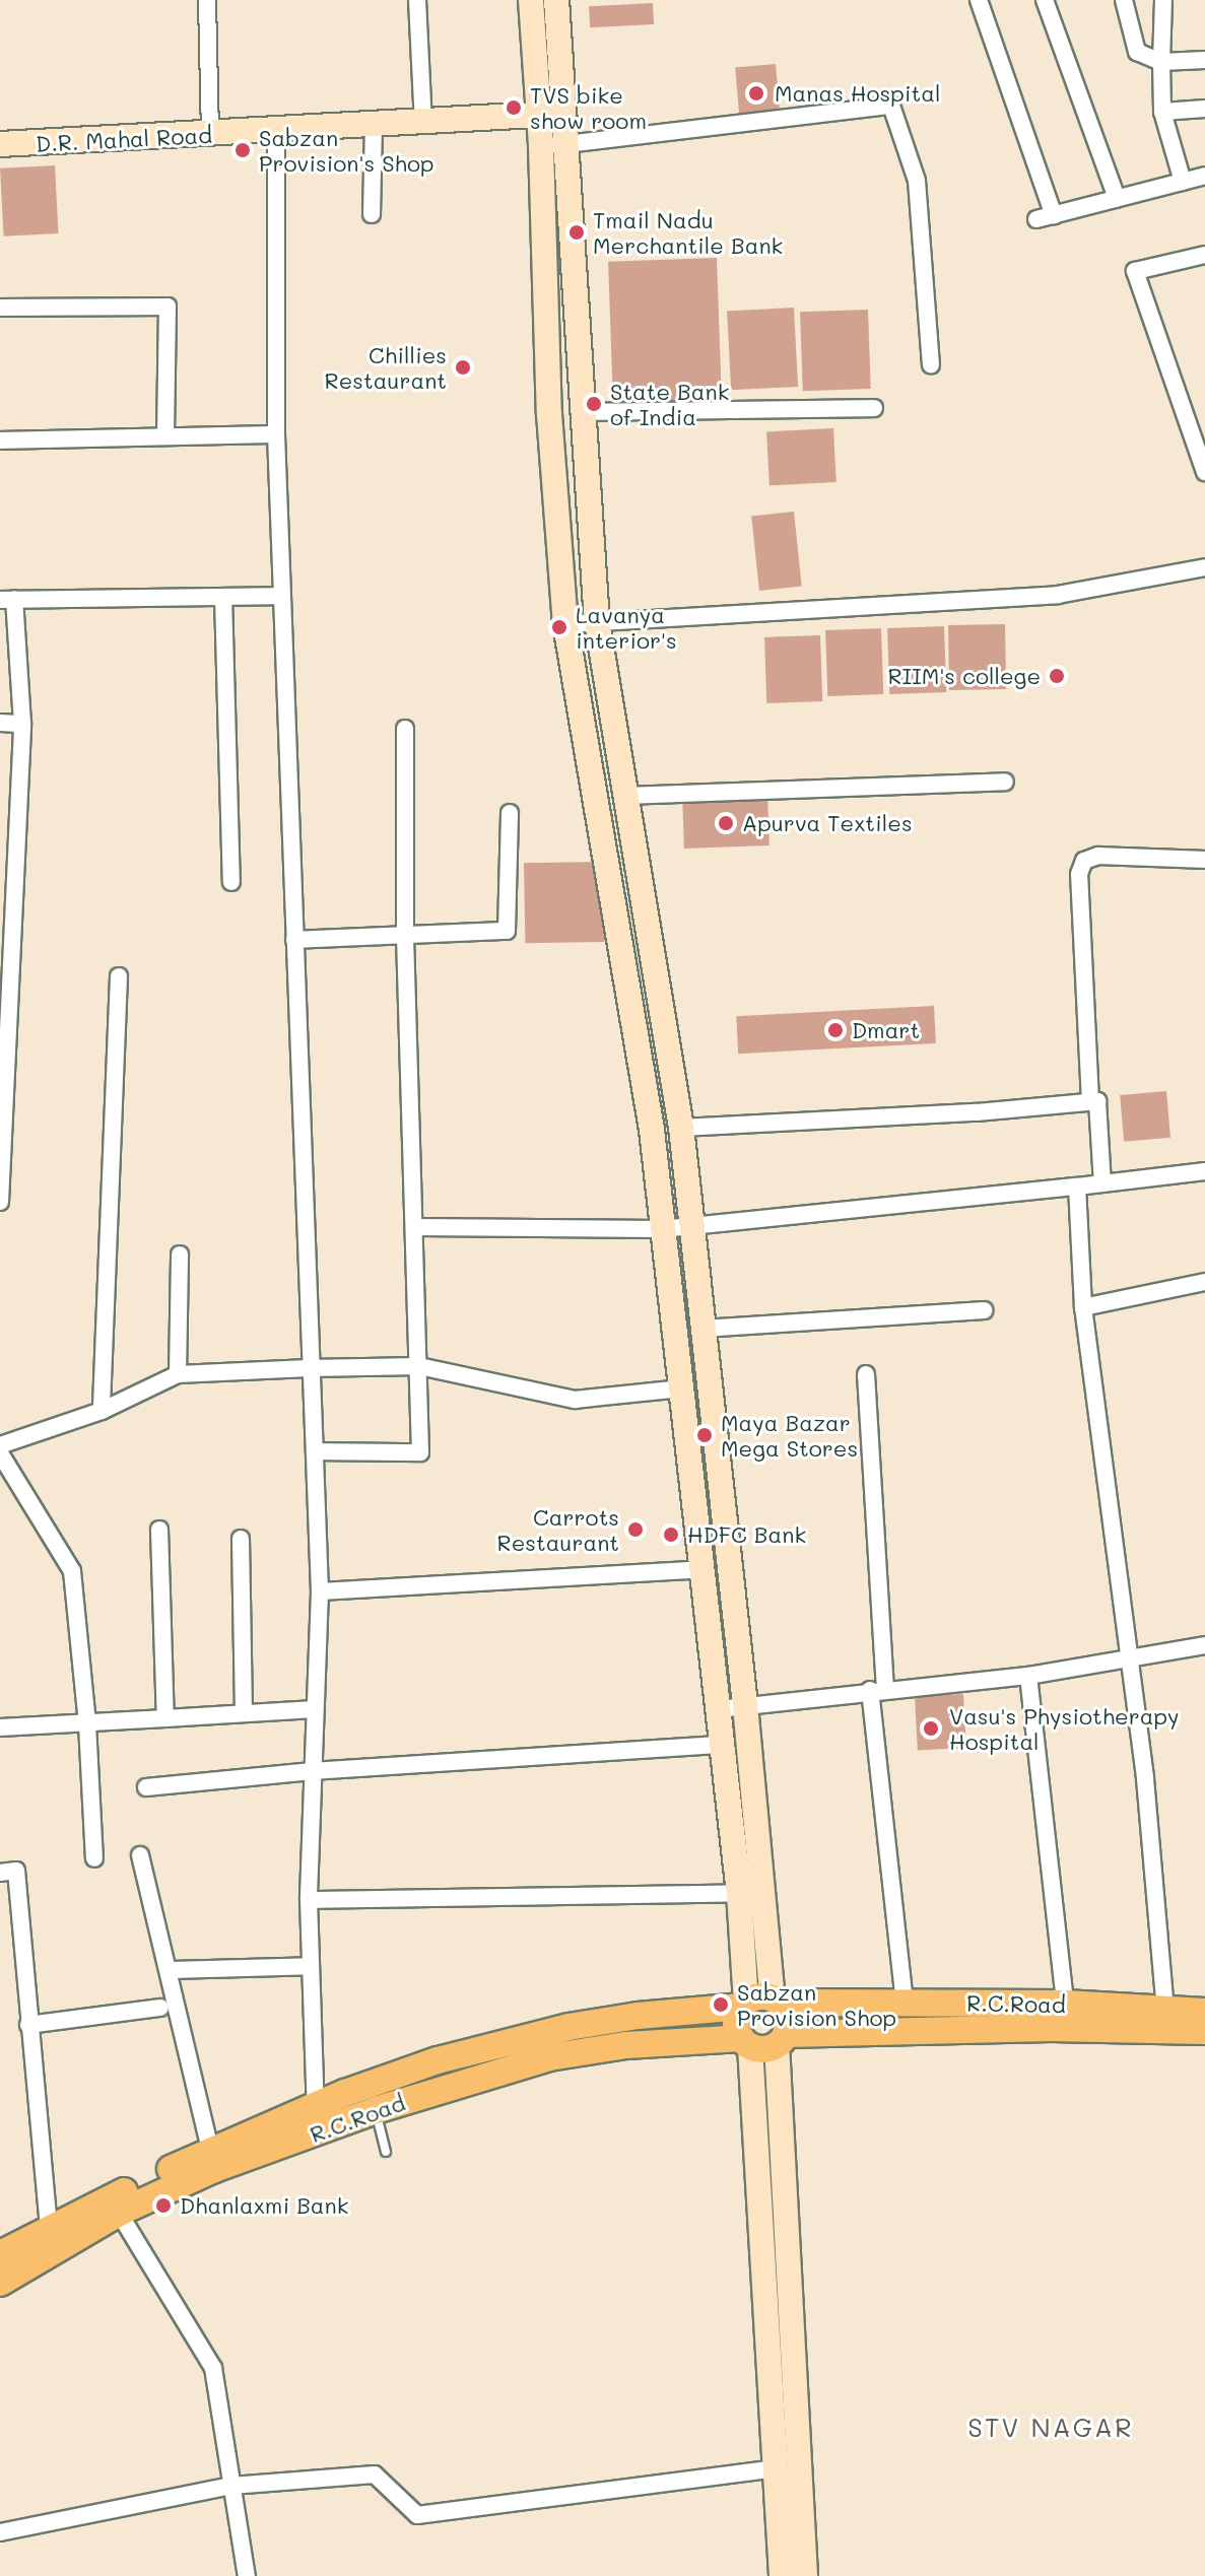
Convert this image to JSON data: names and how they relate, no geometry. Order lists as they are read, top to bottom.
{
  "streets": {
    "main road": ["R.C.Road"],
    "street": ["D.R. Mahal Road"]
  },
  "districts": ["STV NAGAR"],
  "places": [
    "Manas Hospital",
    "TVS bike show room",
    "Sabzan Provision's Shop",
    "Tmail Nadu Merchantile Bank",
    "Chillies Restaurant",
    "State Bank of India",
    "Lavanya interior's",
    "RIIM's college",
    "Apurva Textiles",
    "Dmart",
    "Maya Bazar Mega Stores",
    "Carrots Restaurant",
    "HDFC Bank",
    "Vasu's Physiotherapy Hospital",
    "Sabzan Provision Shop",
    "Dhanlaxmi Bank"
  ]
}
